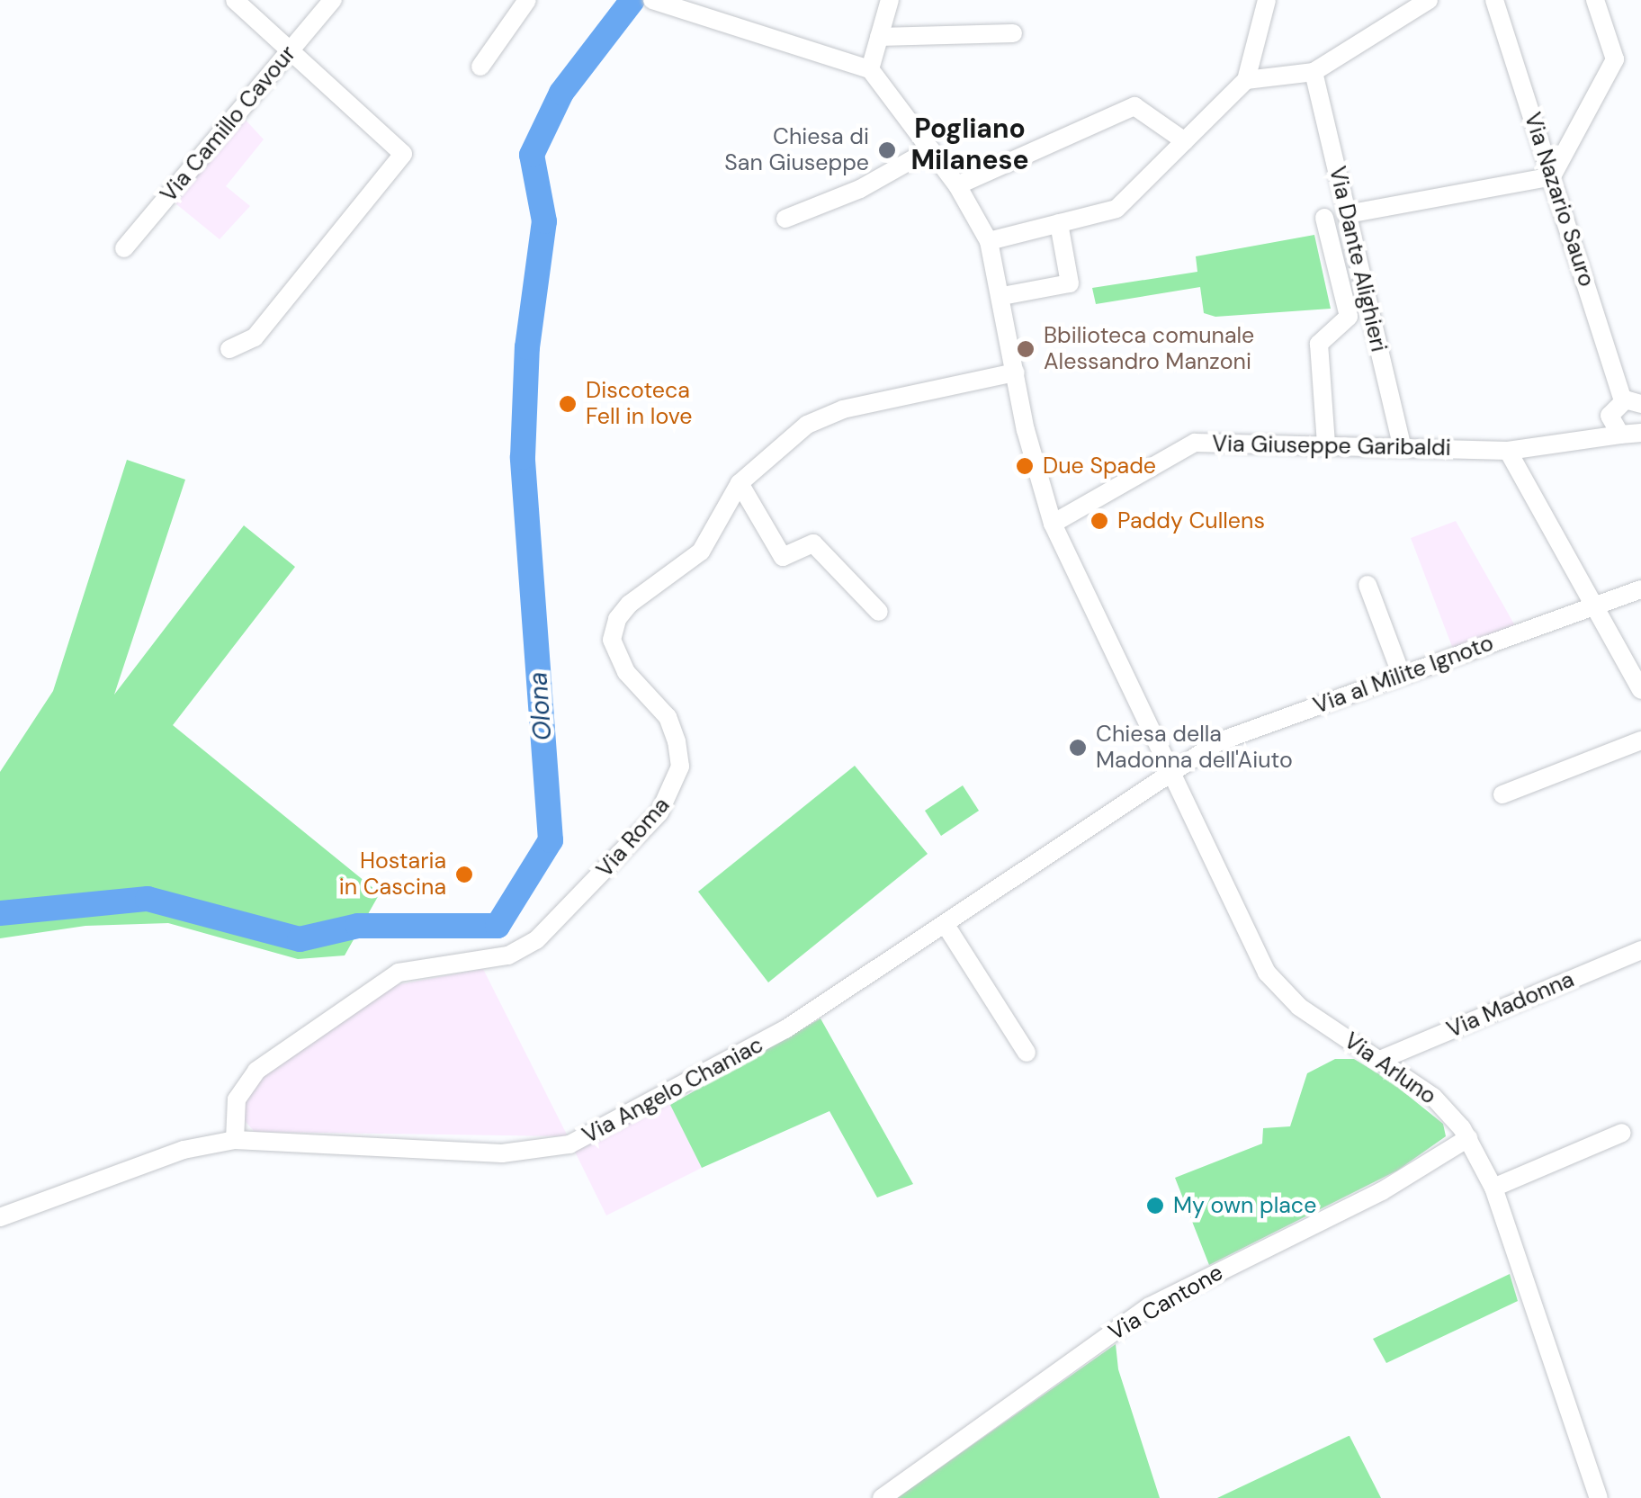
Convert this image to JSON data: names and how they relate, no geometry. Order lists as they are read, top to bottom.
{
  "streets": {
    "street": [
      "Via Camillo Cavour",
      "Via Nazario Sauro",
      "Via Dante Alighieri",
      "Via Giuseppe Garibaldi",
      "Via al Milite Ignoto",
      "Via Roma",
      "Via Madonna",
      "Via Arluno",
      "Via Angelo Chaniac",
      "Via Cantone"
    ]
  },
  "crossings": [
    ["Via Nazario Sauro", "Via Giuseppe Garibaldi"],
    ["Via Dante Alighieri", "Via Giuseppe Garibaldi"],
    ["Via Giuseppe Garibaldi", "Via Arluno"],
    ["Via al Milite Ignoto", "Via Arluno"],
    ["Via al Milite Ignoto", "Via Angelo Chaniac"],
    ["Via Roma", "Via Arluno"],
    ["Via Roma", "Via Angelo Chaniac"],
    ["Via Madonna", "Via Arluno"],
    ["Via Arluno", "Via Angelo Chaniac"],
    ["Via Arluno", "Via Cantone"]
  ],
  "districts": ["Pogliano Milanese"],
  "water": ["Olona"],
  "places": [
    "Chiesa di San Giuseppe",
    "Bbilioteca comunale Alessandro Manzoni",
    "Discoteca Fell in love",
    "Due Spade",
    "Paddy Cullens",
    "Chiesa della Madonna dell'Aiuto",
    "Hostaria in Cascina",
    "My own place"
  ]
}
